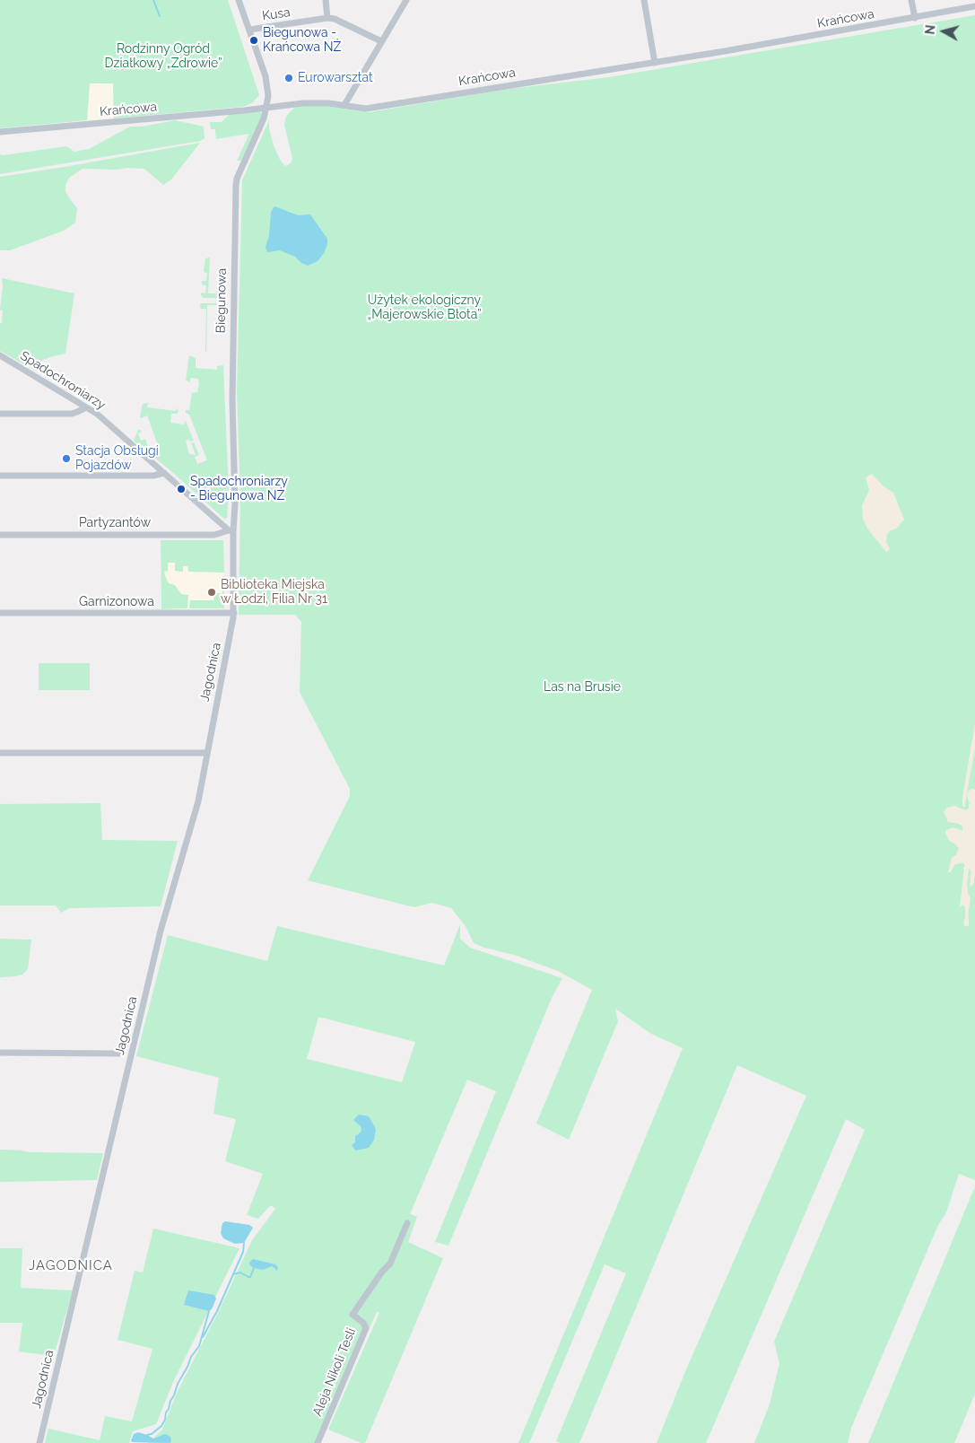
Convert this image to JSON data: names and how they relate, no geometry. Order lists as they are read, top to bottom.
{
  "streets": {
    "street": [
      "Kusa",
      "Krańcowa",
      "Biegunowa",
      "Spadochroniarzy",
      "Partyzantów",
      "Garnizonowa",
      "Jagodnica",
      "Aleja Nikoli Tesli"
    ]
  },
  "crossings": [
    ["Kusa", "Biegunowa"],
    ["Krańcowa", "Biegunowa"],
    ["Biegunowa", "Spadochroniarzy"],
    ["Biegunowa", "Partyzantów"],
    ["Biegunowa", "Garnizonowa"],
    ["Biegunowa", "Jagodnica"],
    ["Spadochroniarzy", "Partyzantów"],
    ["Garnizonowa", "Jagodnica"]
  ],
  "districts": ["JAGODNICA"],
  "parks": ["Rodzinny Ogród Działkowy „Zdrowie”", "Użytek ekologiczny „Majerowskie Błota”", "Las na Brusie"],
  "places": [
    "Biegunowa - Krańcowa NŻ",
    "Eurowarsztat",
    "Stacja Obsługi Pojazdów",
    "Spadochroniarzy - Biegunowa NŻ",
    "Biblioteka Miejska w Łodzi, Filia Nr 31"
  ],
  "north": "left"
}
